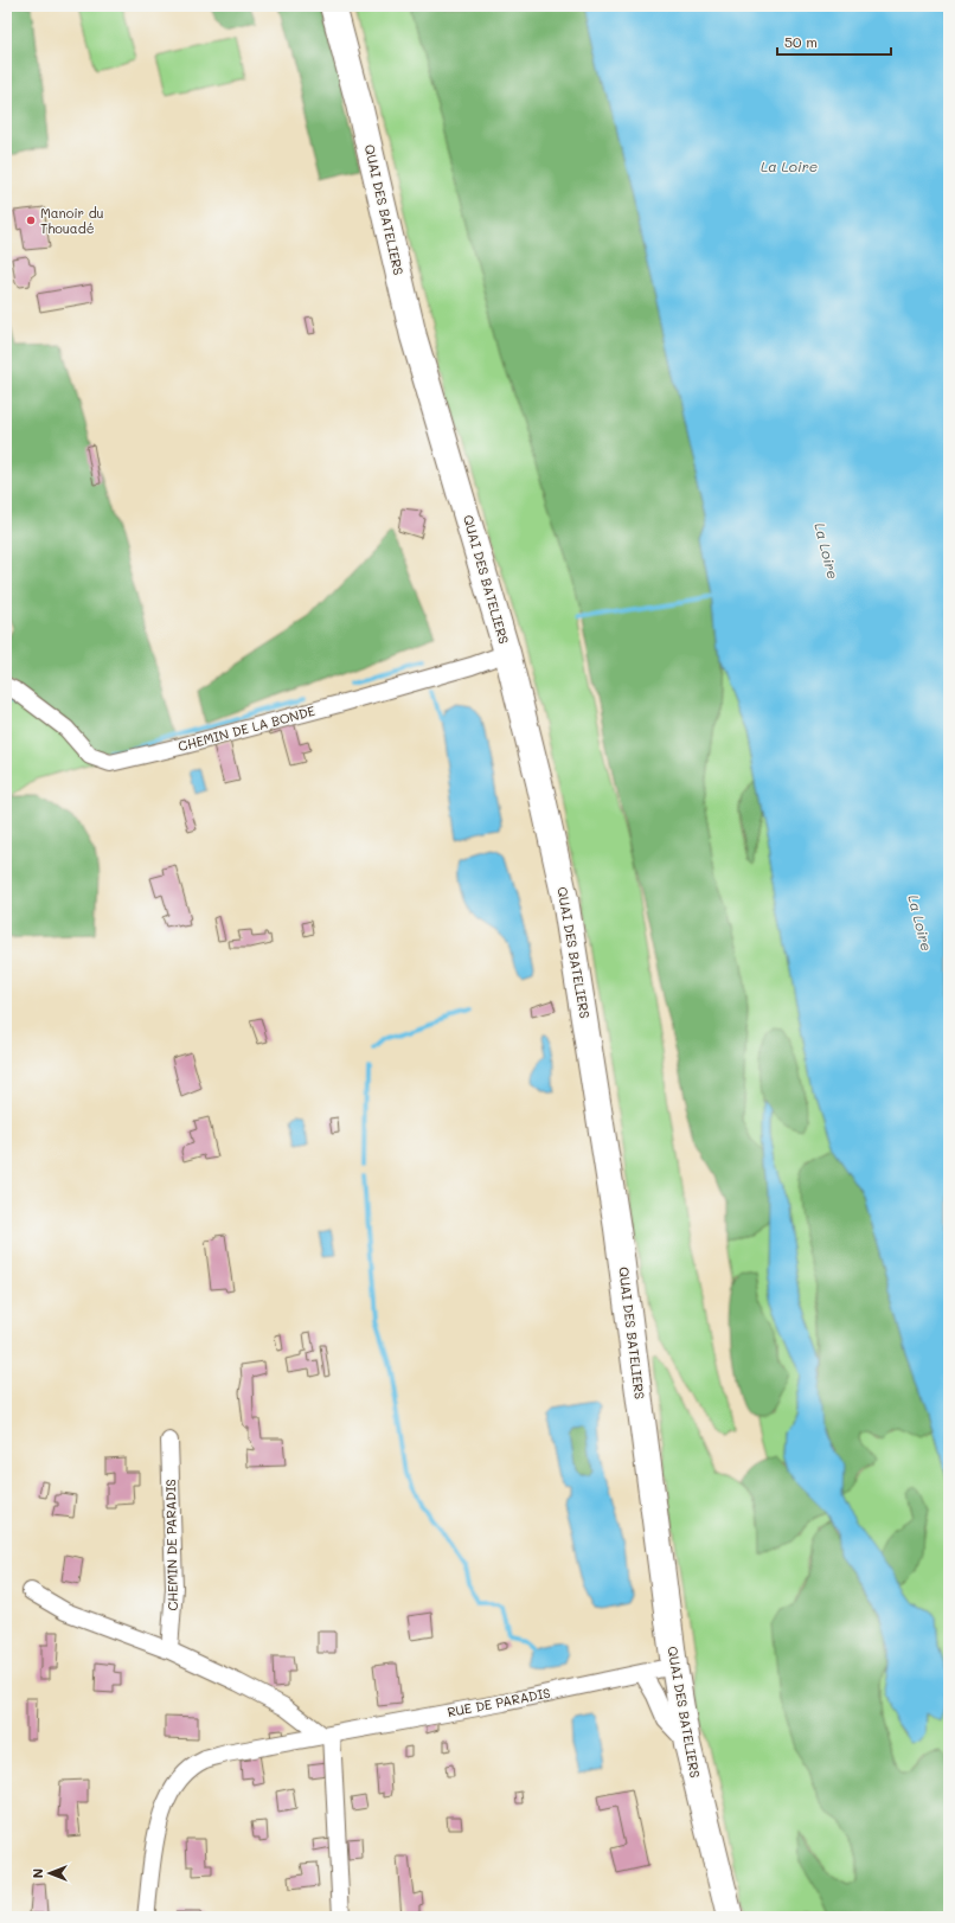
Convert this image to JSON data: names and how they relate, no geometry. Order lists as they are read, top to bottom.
{
  "streets": {
    "main road": ["QUAI DES BATELIERS"],
    "street": ["CHEMIN DE LA BONDE", "CHEMIN DE PARADIS", "RUE DE PARADIS"]
  },
  "crossings": [
    ["QUAI DES BATELIERS", "CHEMIN DE LA BONDE"],
    ["QUAI DES BATELIERS", "RUE DE PARADIS"]
  ],
  "water": ["La Loire"],
  "places": ["Manoir du Thouadé"],
  "scale_bar": "50 m",
  "north": "left"
}
